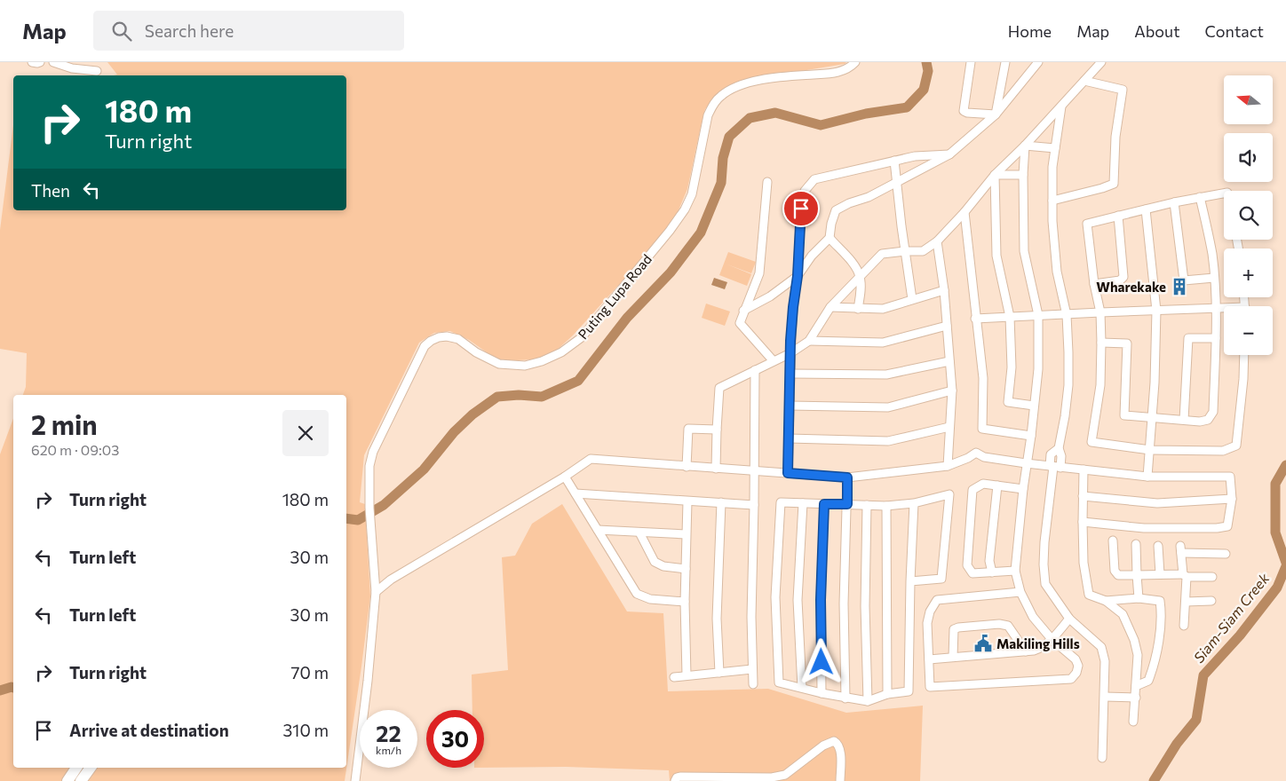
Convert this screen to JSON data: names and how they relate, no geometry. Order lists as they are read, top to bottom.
{
  "streets": {
    "street": ["Puting Lupa Road"]
  },
  "water": ["Siam-Siam Creek"],
  "places": {
    "building": ["Wharekake"],
    "public building": ["Makiling Hills"]
  },
  "north": "left",
  "page": {
    "header": "Map",
    "search": "Search here",
    "nav": [
      "Home",
      "Map",
      "About",
      "Contact"
    ],
    "map_buttons": ["+", "−"],
    "turn": ["180 m", "Turn right"],
    "then": "Then",
    "heading": ["2 min", "620 m · 09:03"],
    "list": [
      {
        "name": "Turn right",
        "value": "180 m"
      },
      {
        "name": "Turn left",
        "value": "30 m"
      },
      {
        "name": "Turn left",
        "value": "30 m"
      },
      {
        "name": "Turn right",
        "value": "70 m"
      },
      {
        "name": "Arrive at destination",
        "value": "310 m"
      }
    ],
    "speed": "22 km/h",
    "limit": "30"
  }
}
